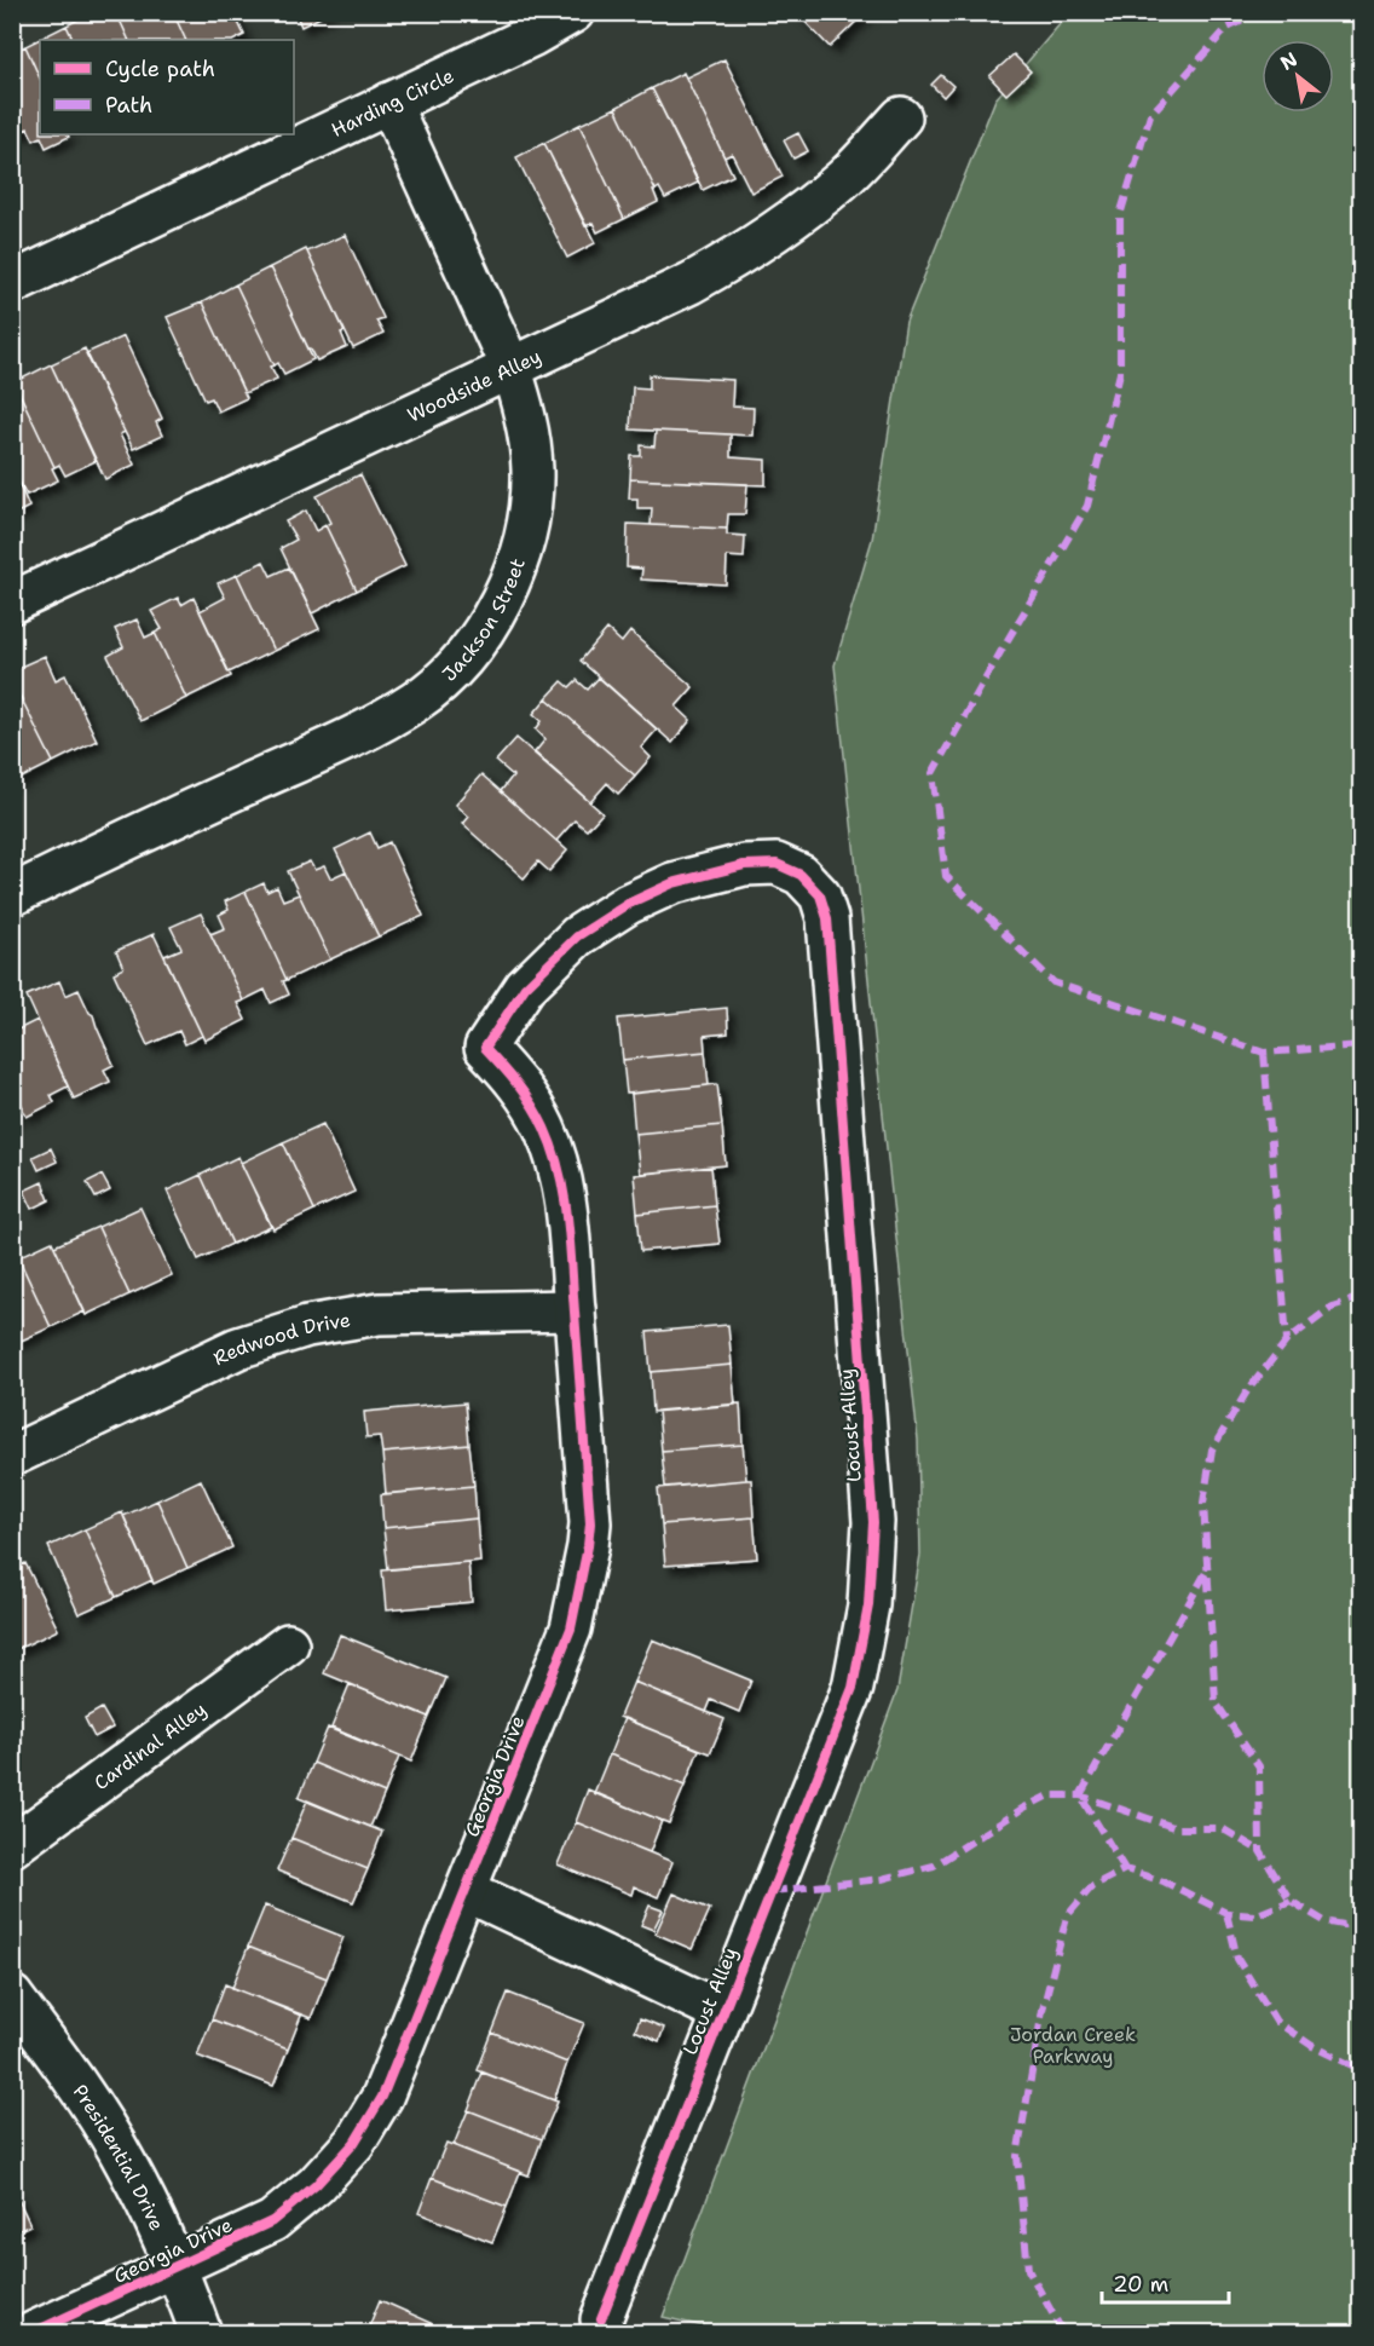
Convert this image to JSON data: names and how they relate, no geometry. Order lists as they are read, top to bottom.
{
  "streets": {
    "street": [
      "Harding Circle",
      "Woodside Alley",
      "Jackson Street",
      "Redwood Drive",
      "Locust Alley",
      "Cardinal Alley",
      "Georgia Drive",
      "Presidential Drive"
    ]
  },
  "crossings": [
    ["Harding Circle", "Jackson Street"],
    ["Woodside Alley", "Jackson Street"],
    ["Redwood Drive", "Georgia Drive"],
    ["Locust Alley", "Georgia Drive"],
    ["Georgia Drive", "Presidential Drive"]
  ],
  "parks": ["Jordan Creek Parkway"],
  "legend": ["Cycle path", "Path"],
  "scale_bar": "20 m",
  "north": "top left"
}
